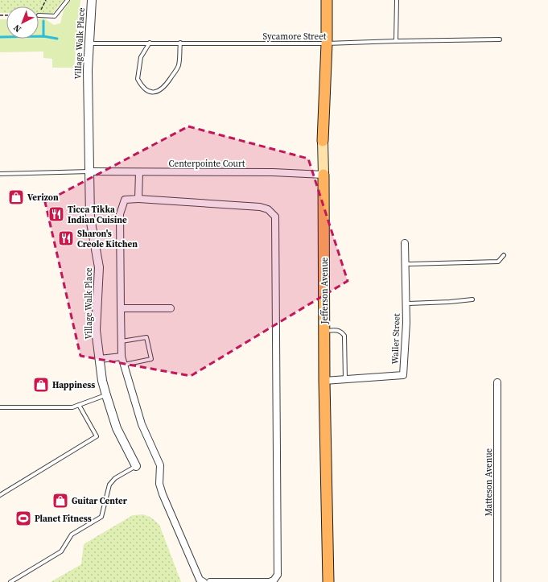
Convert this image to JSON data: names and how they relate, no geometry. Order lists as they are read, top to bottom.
{
  "streets": {
    "main road": ["Jefferson Avenue"],
    "street": [
      "Village Walk Place",
      "Centerpointe Court",
      "Waller Street",
      "Matteson Avenue"
    ],
    "lane": ["Sycamore Street"]
  },
  "crossings": [
    ["Sycamore Street", "Village Walk Place"],
    ["Sycamore Street", "Jefferson Avenue"],
    ["Village Walk Place", "Centerpointe Court"],
    ["Centerpointe Court", "Jefferson Avenue"],
    ["Jefferson Avenue", "Waller Street"]
  ],
  "places": {
    "shop": ["Verizon", "Happiness", "Guitar Center"],
    "restaurant": ["Ticca Tikka Indian Cuisine", "Sharon's Creole Kitchen"],
    "sports": ["Planet Fitness"]
  },
  "north": "bottom left"
}
